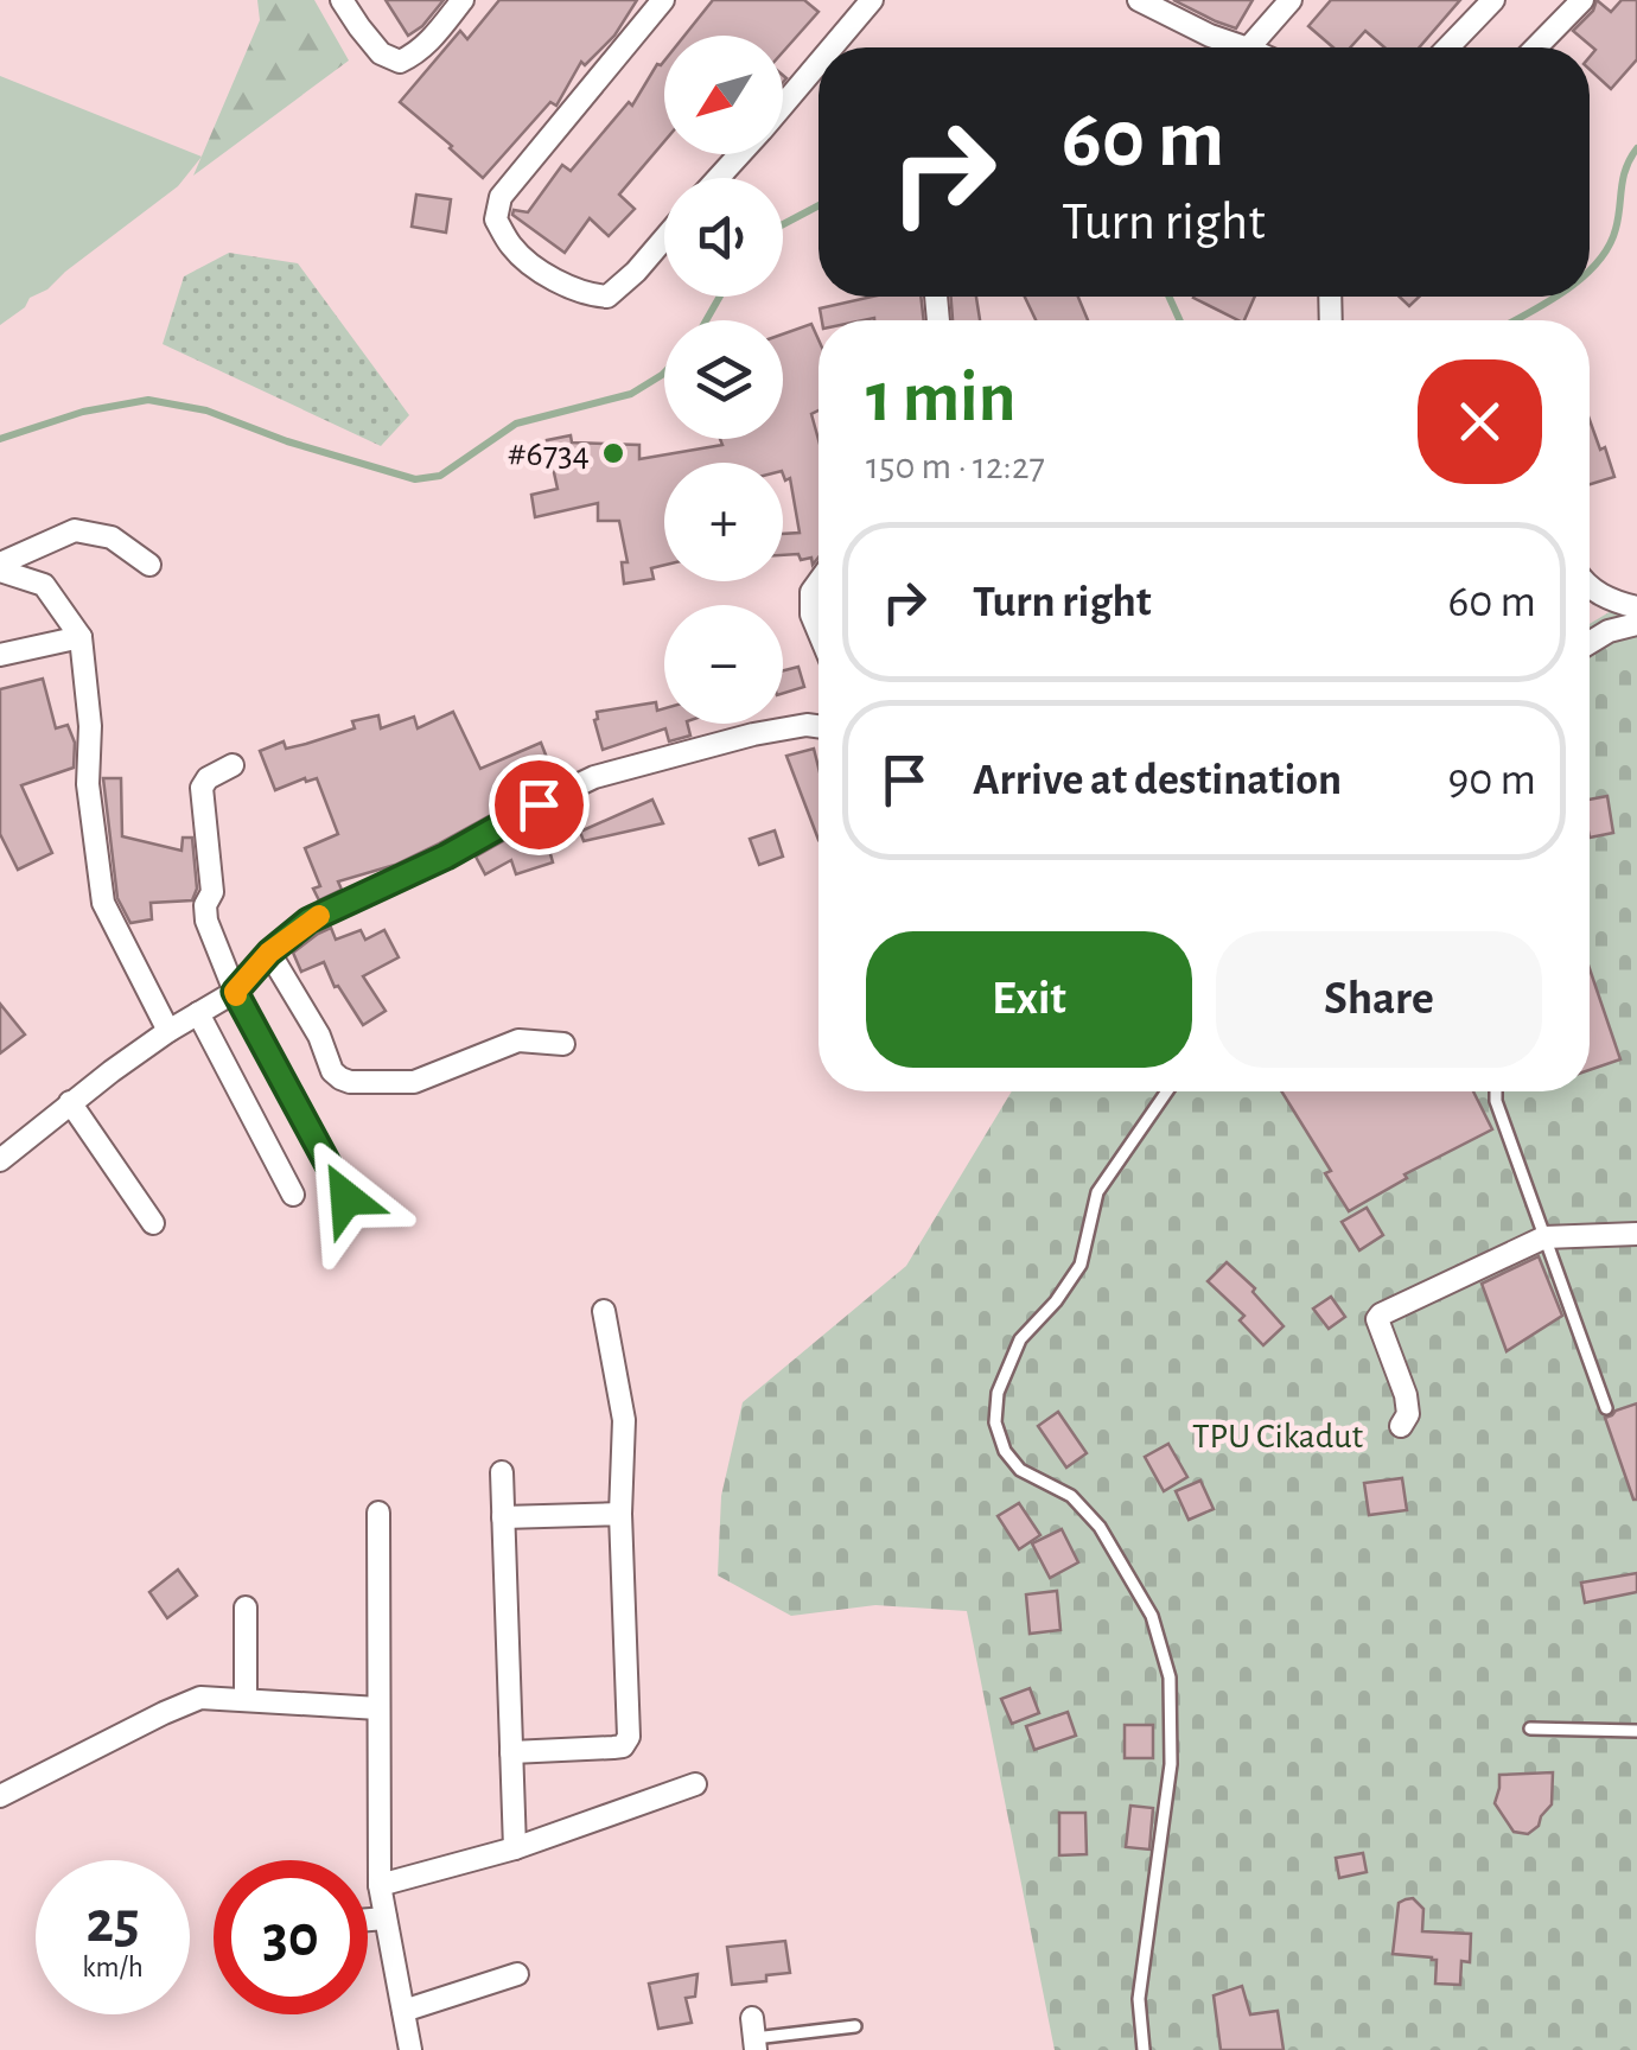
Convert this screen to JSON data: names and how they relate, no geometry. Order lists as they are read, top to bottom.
{
  "parks": ["TPU Cikadut"],
  "places": ["#6734"],
  "north": "bottom left",
  "page": {
    "map_buttons": ["+", "−"],
    "turn": ["60 m", "Turn right"],
    "heading": ["1 min", "150 m · 12:27"],
    "list": [
      {
        "name": "Turn right",
        "value": "60 m"
      },
      {
        "name": "Arrive at destination",
        "value": "90 m"
      }
    ],
    "buttons": ["Exit", "Share"],
    "speed": "25 km/h",
    "limit": "30"
  }
}
